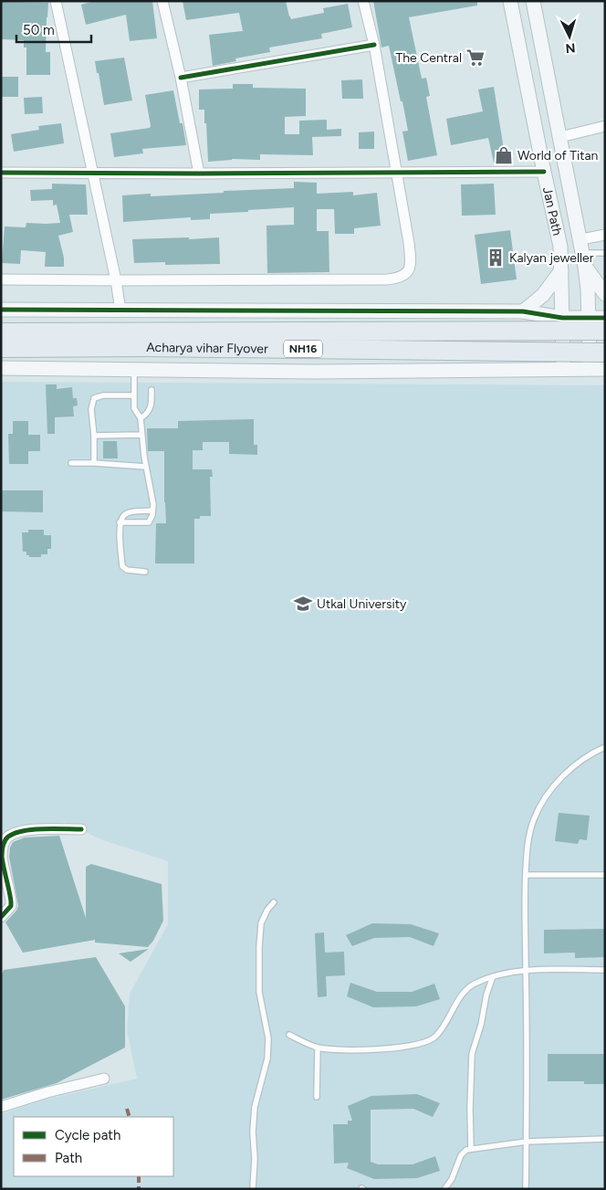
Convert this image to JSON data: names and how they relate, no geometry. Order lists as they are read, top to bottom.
{
  "streets": {
    "highway": ["Acharya vihar Flyover", "NH16"],
    "street": ["Jan Path"]
  },
  "places": {
    "supermarket": ["The Central"],
    "shop": ["World of Titan"],
    "building": ["Kalyan jeweller"],
    "school or university": ["Utkal University"]
  },
  "legend": ["Cycle path", "Path"],
  "scale_bar": "50 m",
  "north": "bottom"
}
